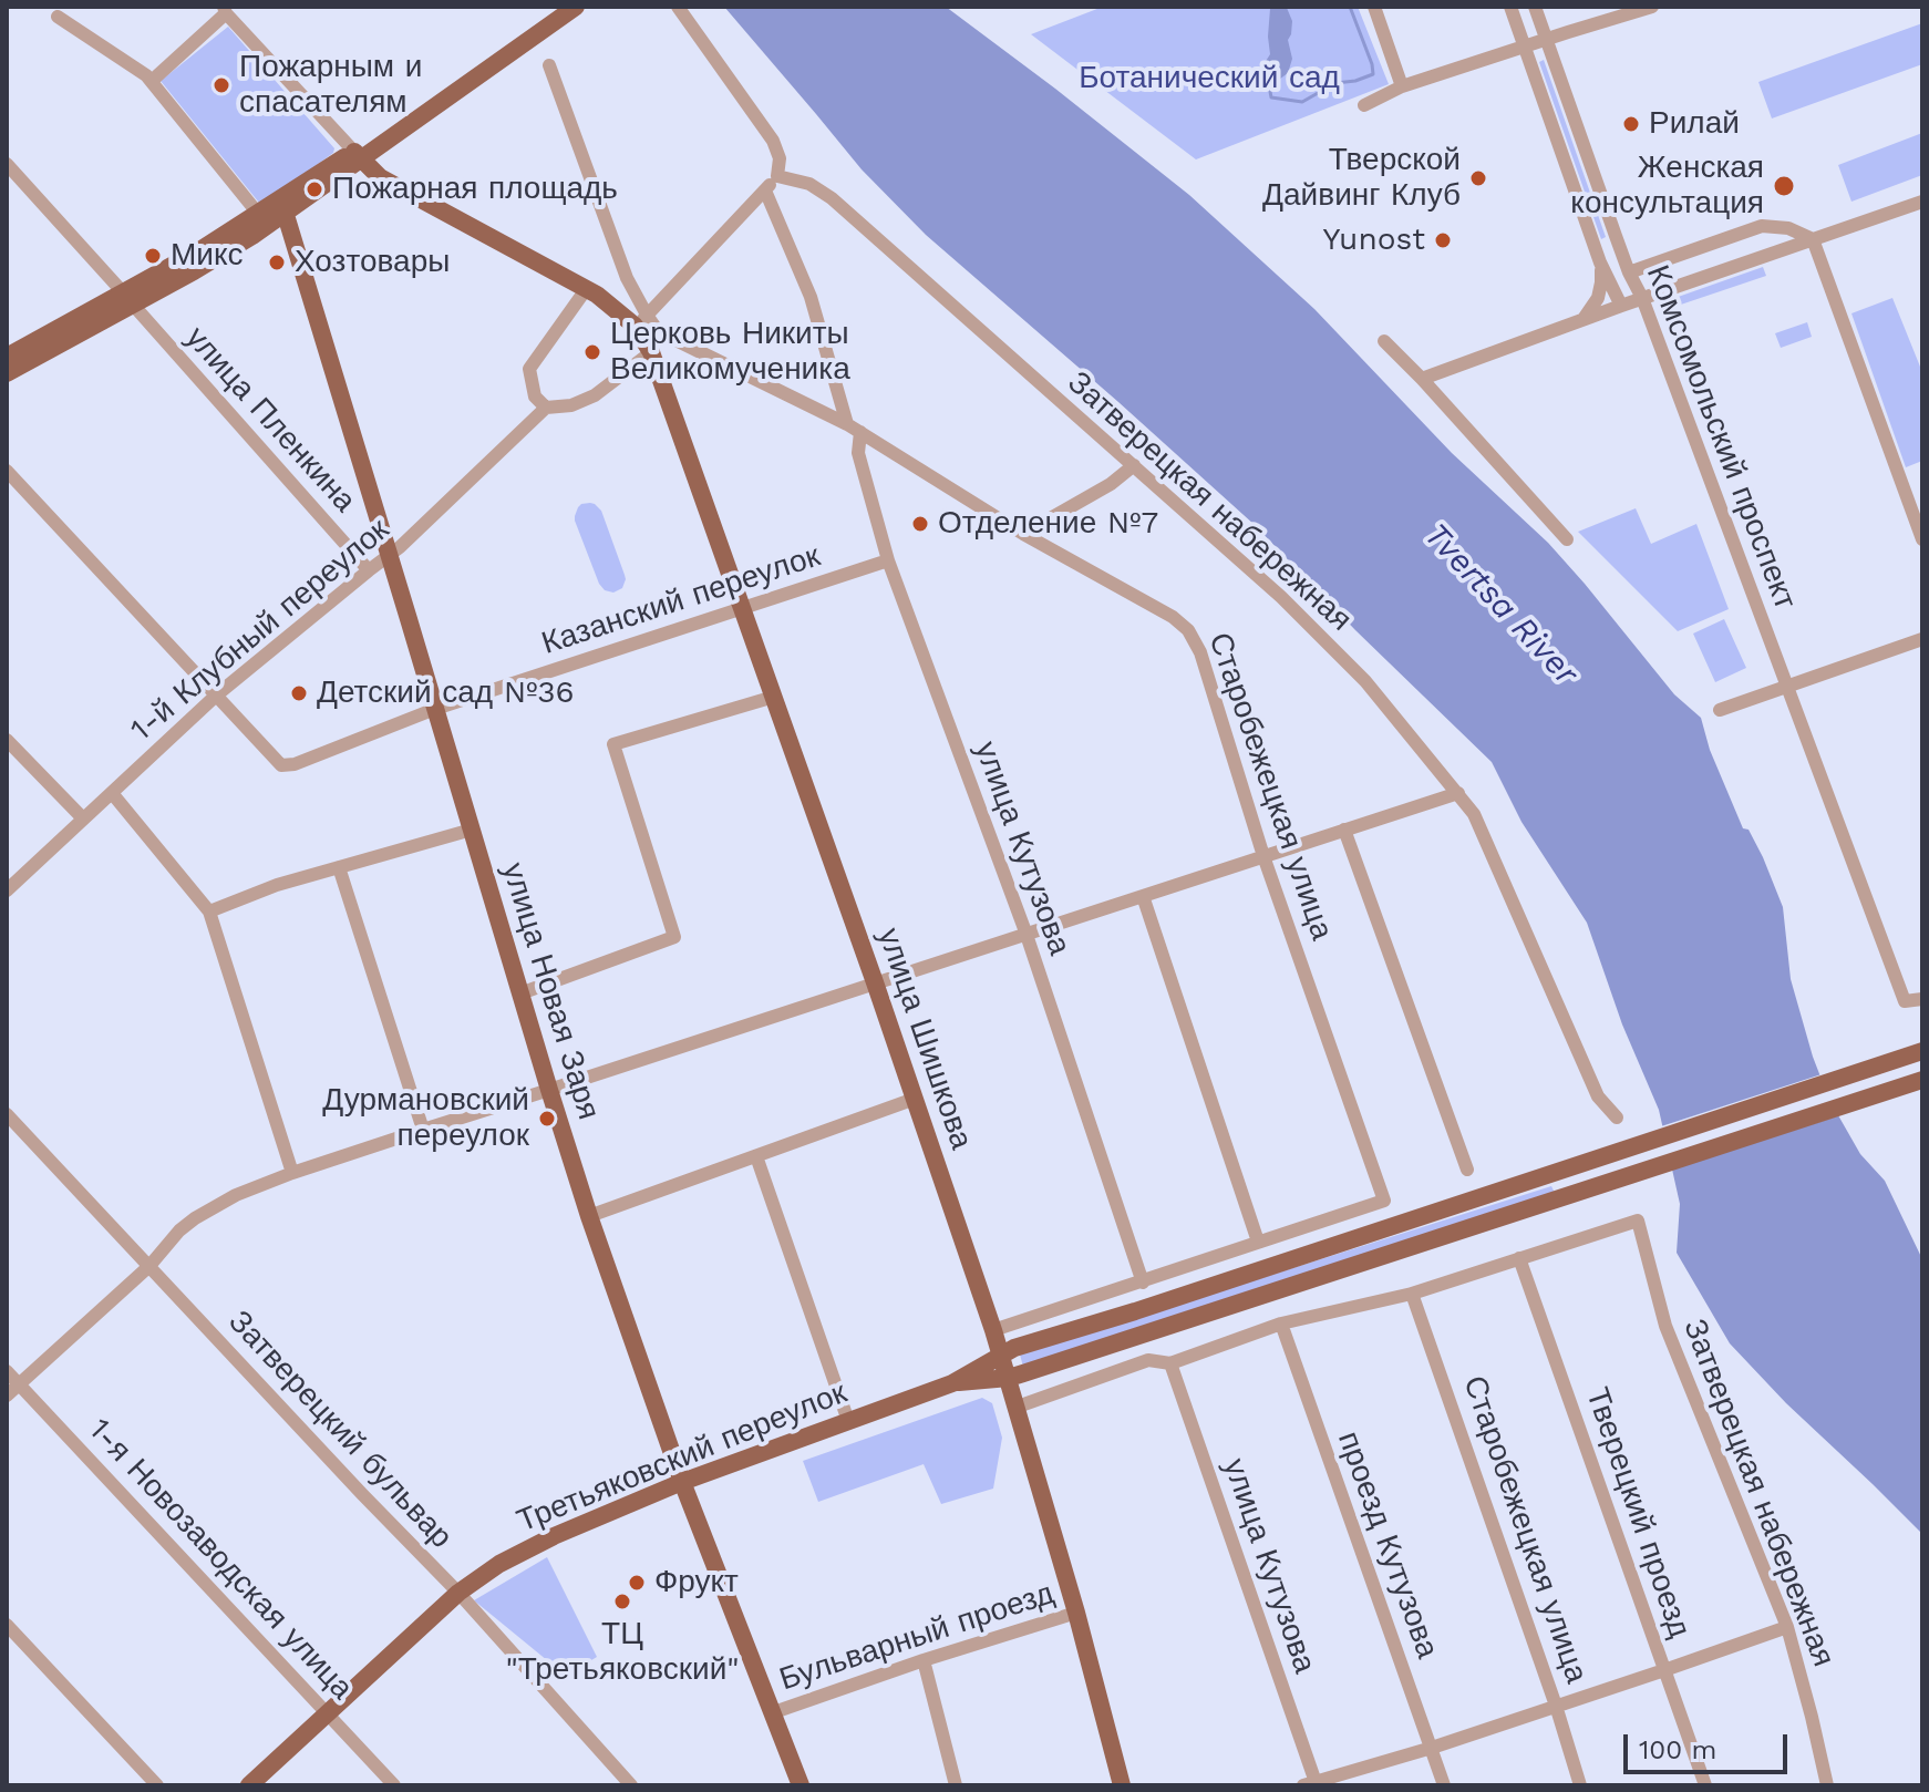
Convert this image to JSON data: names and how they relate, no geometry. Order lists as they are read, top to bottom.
{
  "streets": {
    "main road": [
      "Старобежецкая улица",
      "улица Новая Заря",
      "улица Шишкова",
      "Третьяковский переулок"
    ],
    "street": [
      "улица Пленкина",
      "Комсомольский проспект",
      "Затверецкая набережная",
      "Казанский переулок",
      "1-й Клубный переулок",
      "улица Кутузова",
      "Затверецкий бульвар",
      "Тверецкий проезд",
      "проезд Кутузова",
      "1-я Новозаводская улица",
      "Бульварный проезд"
    ]
  },
  "crossings": [
    ["улица Пленкина", "1-й Клубный переулок"],
    ["Затверецкая набережная", "Тверецкий проезд"],
    ["Казанский переулок", "1-й Клубный переулок"],
    ["Казанский переулок", "улица Кутузова"],
    ["Казанский переулок", "улица Новая Заря"],
    ["Казанский переулок", "улица Шишкова"],
    ["1-й Клубный переулок", "улица Новая Заря"],
    ["Старобежецкая улица", "улица Кутузова"],
    ["Старобежецкая улица", "улица Шишкова"],
    ["улица Новая Заря", "Третьяковский переулок"],
    ["улица Новая Заря", "Бульварный проезд"],
    ["улица Шишкова", "Третьяковский переулок"],
    ["улица Шишкова", "Бульварный проезд"],
    ["Затверецкий бульвар", "Третьяковский переулок"],
    ["Третьяковский переулок", "1-я Новозаводская улица"]
  ],
  "water": ["Tvertsa River"],
  "parks": ["Ботанический сад"],
  "places": [
    "Пожарным и спасателям",
    "Рилай",
    "Тверской Дайвинг Клуб",
    "Женская консультация",
    "Пожарная площадь",
    "Yunost",
    "Микс",
    "Хозтовары",
    "Церковь Никиты Великомученика",
    "Отделение №7",
    "Детский сад №36",
    "Дурмановский переулок",
    "Фрукт",
    "ТЦ \"Третьяковский\""
  ],
  "scale_bar": "100 m"
}
